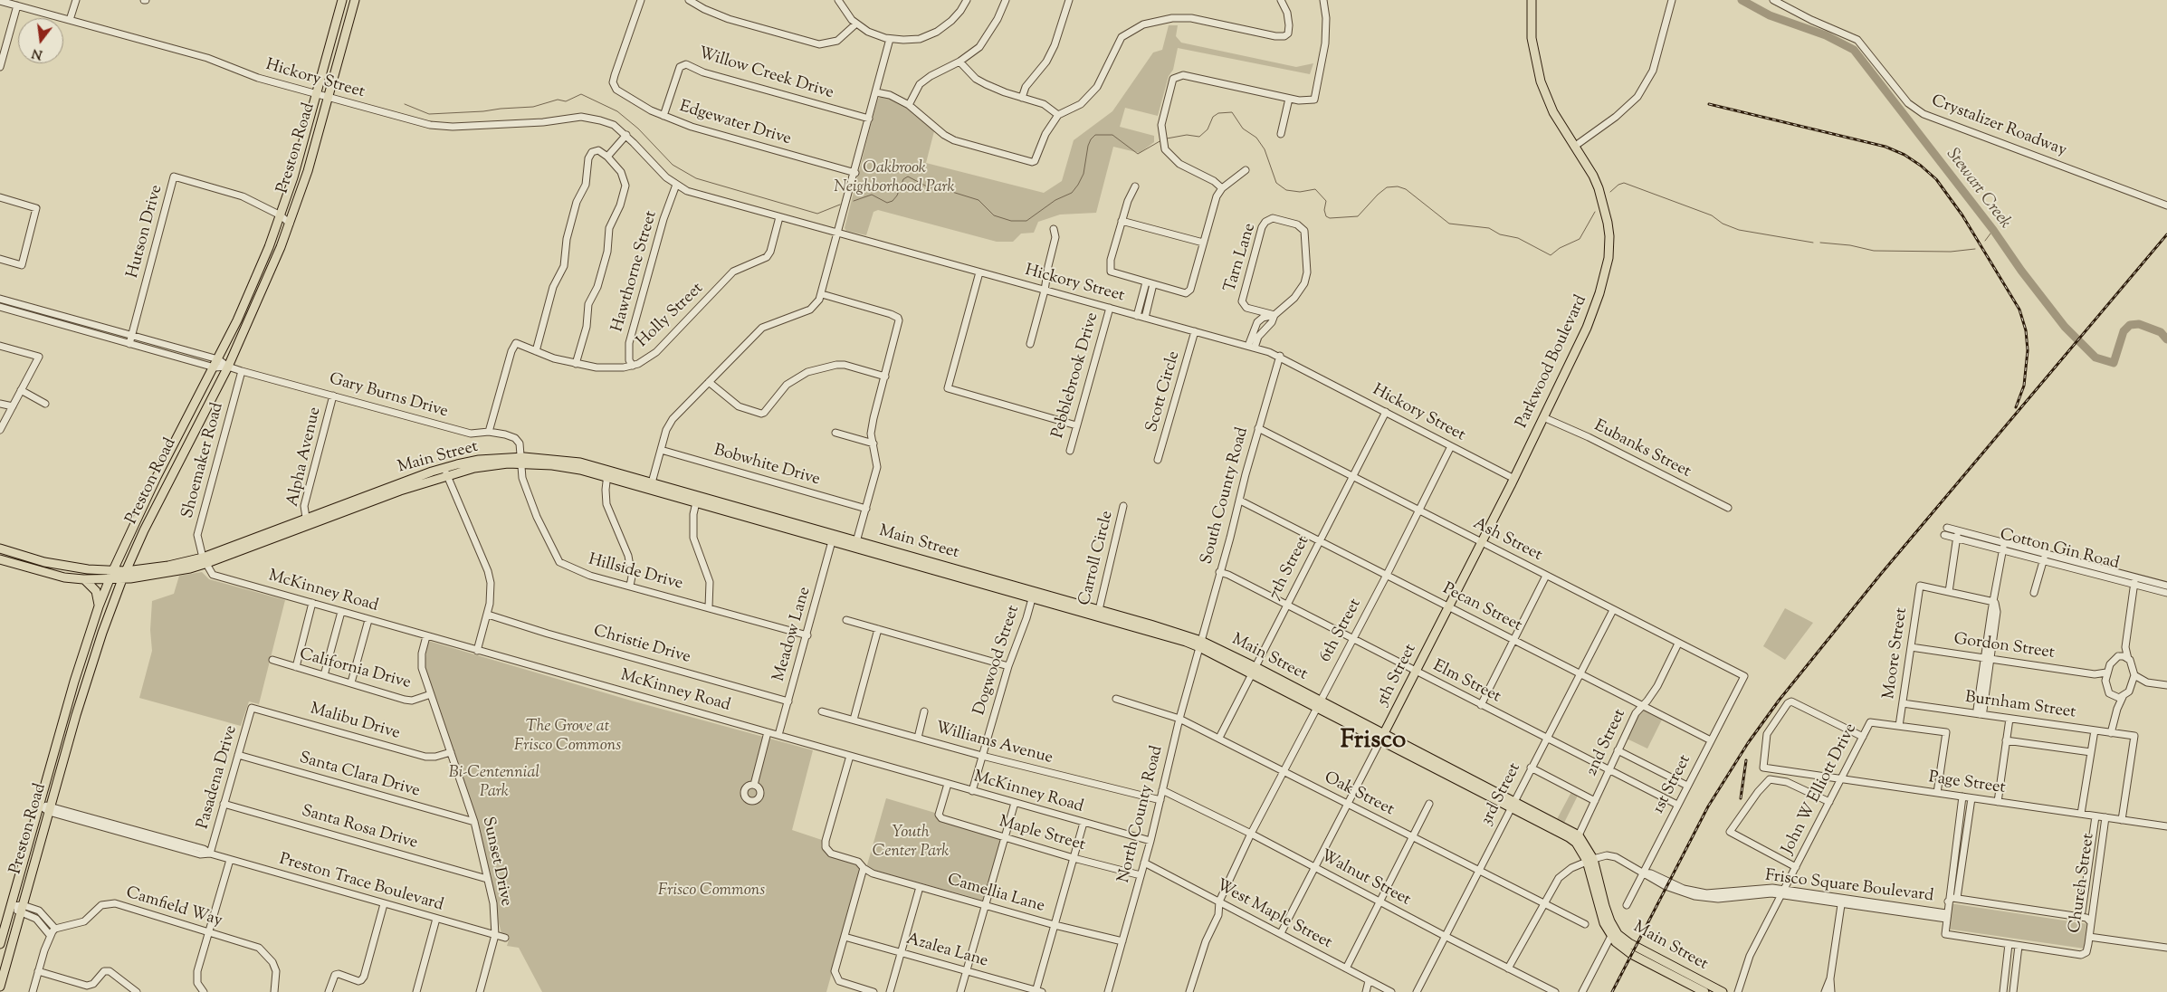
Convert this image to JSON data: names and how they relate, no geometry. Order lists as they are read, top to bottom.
{
  "streets": {
    "main road": [
      "Preston Road",
      "Parkwood Boulevard",
      "Main Street",
      "5th Street"
    ],
    "street": [
      "Willow Creek Drive",
      "Hickory Street",
      "Edgewater Drive",
      "Crystalizer Roadway",
      "Hutson Drive",
      "Tarn Lane",
      "Hawthorne Street",
      "Holly Street",
      "Pebblebrook Drive",
      "Scott Circle",
      "Gary Burns Drive",
      "Eubanks Street",
      "Alpha Avenue",
      "Shoemaker Road",
      "Bobwhite Drive",
      "South County Road",
      "Ash Street",
      "Cotton Gin Road",
      "Carroll Circle",
      "7th Street",
      "Hillside Drive",
      "McKinney Road",
      "Pecan Street",
      "6th Street",
      "Meadow Lane",
      "Christie Drive",
      "Gordon Street",
      "Moore Street",
      "Dogwood Street",
      "California Drive",
      "Elm Street",
      "Burnham Street",
      "Malibu Drive",
      "2nd Street",
      "Williams Avenue",
      "Santa Clara Drive",
      "Pasadena Drive",
      "Page Street",
      "1st Street",
      "John W Elliott Drive",
      "Oak Street",
      "3rd Street",
      "North County Road",
      "Santa Rosa Drive",
      "Maple Street",
      "Sunset Drive",
      "Walnut Street",
      "Preston Trace Boulevard",
      "Church Street",
      "Frisco Square Boulevard",
      "Camellia Lane",
      "Camfield Way",
      "West Maple Street",
      "Azalea Lane"
    ]
  },
  "crossings": [
    ["Willow Creek Drive", "Edgewater Drive"],
    ["Hickory Street", "Preston Road"],
    ["Hickory Street", "Hawthorne Street"],
    ["Hickory Street", "Holly Street"],
    ["Hickory Street", "Parkwood Boulevard"],
    ["Hickory Street", "Pebblebrook Drive"],
    ["Hickory Street", "Scott Circle"],
    ["Hickory Street", "South County Road"],
    ["Hickory Street", "7th Street"],
    ["Hickory Street", "6th Street"],
    ["Hickory Street", "5th Street"],
    ["Preston Road", "Hutson Drive"],
    ["Preston Road", "Gary Burns Drive"],
    ["Preston Road", "Main Street"],
    ["Preston Road", "Preston Trace Boulevard"],
    ["Hawthorne Street", "Holly Street"],
    ["Holly Street", "Gary Burns Drive"],
    ["Parkwood Boulevard", "Eubanks Street"],
    ["Parkwood Boulevard", "5th Street"],
    ["Gary Burns Drive", "Alpha Avenue"],
    ["Gary Burns Drive", "Main Street"],
    ["Gary Burns Drive", "Shoemaker Road"],
    ["Gary Burns Drive", "Hillside Drive"],
    ["Alpha Avenue", "Main Street"],
    ["Main Street", "Shoemaker Road"],
    ["Main Street", "South County Road"],
    ["Main Street", "Carroll Circle"],
    ["Main Street", "7th Street"],
    ["Main Street", "Hillside Drive"],
    ["Main Street", "McKinney Road"],
    ["Main Street", "6th Street"],
    ["Main Street", "Meadow Lane"],
    ["Main Street", "Dogwood Street"],
    ["Main Street", "5th Street"],
    ["Main Street", "2nd Street"],
    ["Main Street", "3rd Street"],
    ["Main Street", "North County Road"],
    ["Main Street", "Frisco Square Boulevard"],
    ["Shoemaker Road", "McKinney Road"],
    ["South County Road", "Ash Street"],
    ["South County Road", "Pecan Street"],
    ["South County Road", "Elm Street"],
    ["South County Road", "North County Road"],
    ["Ash Street", "7th Street"],
    ["Ash Street", "6th Street"],
    ["Ash Street", "5th Street"],
    ["Ash Street", "2nd Street"],
    ["Ash Street", "1st Street"],
    ["Ash Street", "3rd Street"],
    ["7th Street", "Pecan Street"],
    ["7th Street", "Elm Street"],
    ["7th Street", "Oak Street"],
    ["Hillside Drive", "Meadow Lane"],
    ["McKinney Road", "Meadow Lane"],
    ["McKinney Road", "Dogwood Street"],
    ["McKinney Road", "North County Road"],
    ["McKinney Road", "Maple Street"],
    ["McKinney Road", "Sunset Drive"],
    ["McKinney Road", "Camellia Lane"],
    ["Pecan Street", "6th Street"],
    ["Pecan Street", "5th Street"],
    ["Pecan Street", "2nd Street"],
    ["Pecan Street", "1st Street"],
    ["Pecan Street", "3rd Street"],
    ["6th Street", "Elm Street"],
    ["6th Street", "Oak Street"],
    ["6th Street", "Walnut Street"],
    ["6th Street", "West Maple Street"],
    ["Meadow Lane", "Christie Drive"],
    ["Gordon Street", "Moore Street"],
    ["Moore Street", "Burnham Street"],
    ["Moore Street", "John W Elliott Drive"],
    ["Dogwood Street", "Williams Avenue"],
    ["California Drive", "Sunset Drive"],
    ["5th Street", "Elm Street"],
    ["5th Street", "Oak Street"],
    ["5th Street", "Walnut Street"],
    ["5th Street", "West Maple Street"],
    ["Elm Street", "2nd Street"],
    ["Elm Street", "1st Street"],
    ["Elm Street", "3rd Street"],
    ["Burnham Street", "Page Street"],
    ["Burnham Street", "Church Street"],
    ["Malibu Drive", "Pasadena Drive"],
    ["Malibu Drive", "Sunset Drive"],
    ["Williams Avenue", "North County Road"],
    ["Santa Clara Drive", "Pasadena Drive"],
    ["Santa Clara Drive", "Sunset Drive"],
    ["Pasadena Drive", "Santa Rosa Drive"],
    ["Pasadena Drive", "Preston Trace Boulevard"],
    ["Page Street", "John W Elliott Drive"],
    ["Page Street", "Church Street"],
    ["1st Street", "Frisco Square Boulevard"],
    ["John W Elliott Drive", "Frisco Square Boulevard"],
    ["Oak Street", "3rd Street"],
    ["Oak Street", "North County Road"],
    ["3rd Street", "Walnut Street"],
    ["North County Road", "Maple Street"],
    ["North County Road", "Walnut Street"],
    ["North County Road", "Camellia Lane"],
    ["North County Road", "West Maple Street"],
    ["Santa Rosa Drive", "Sunset Drive"],
    ["Sunset Drive", "Preston Trace Boulevard"],
    ["Church Street", "Frisco Square Boulevard"]
  ],
  "districts": ["Frisco"],
  "water": ["Stewart Creek"],
  "parks": [
    "Oakbrook Neighborhood Park",
    "The Grove at Frisco Commons",
    "Bi-Centennial Park",
    "Youth Center Park",
    "Frisco Commons"
  ],
  "north": "bottom"
}
